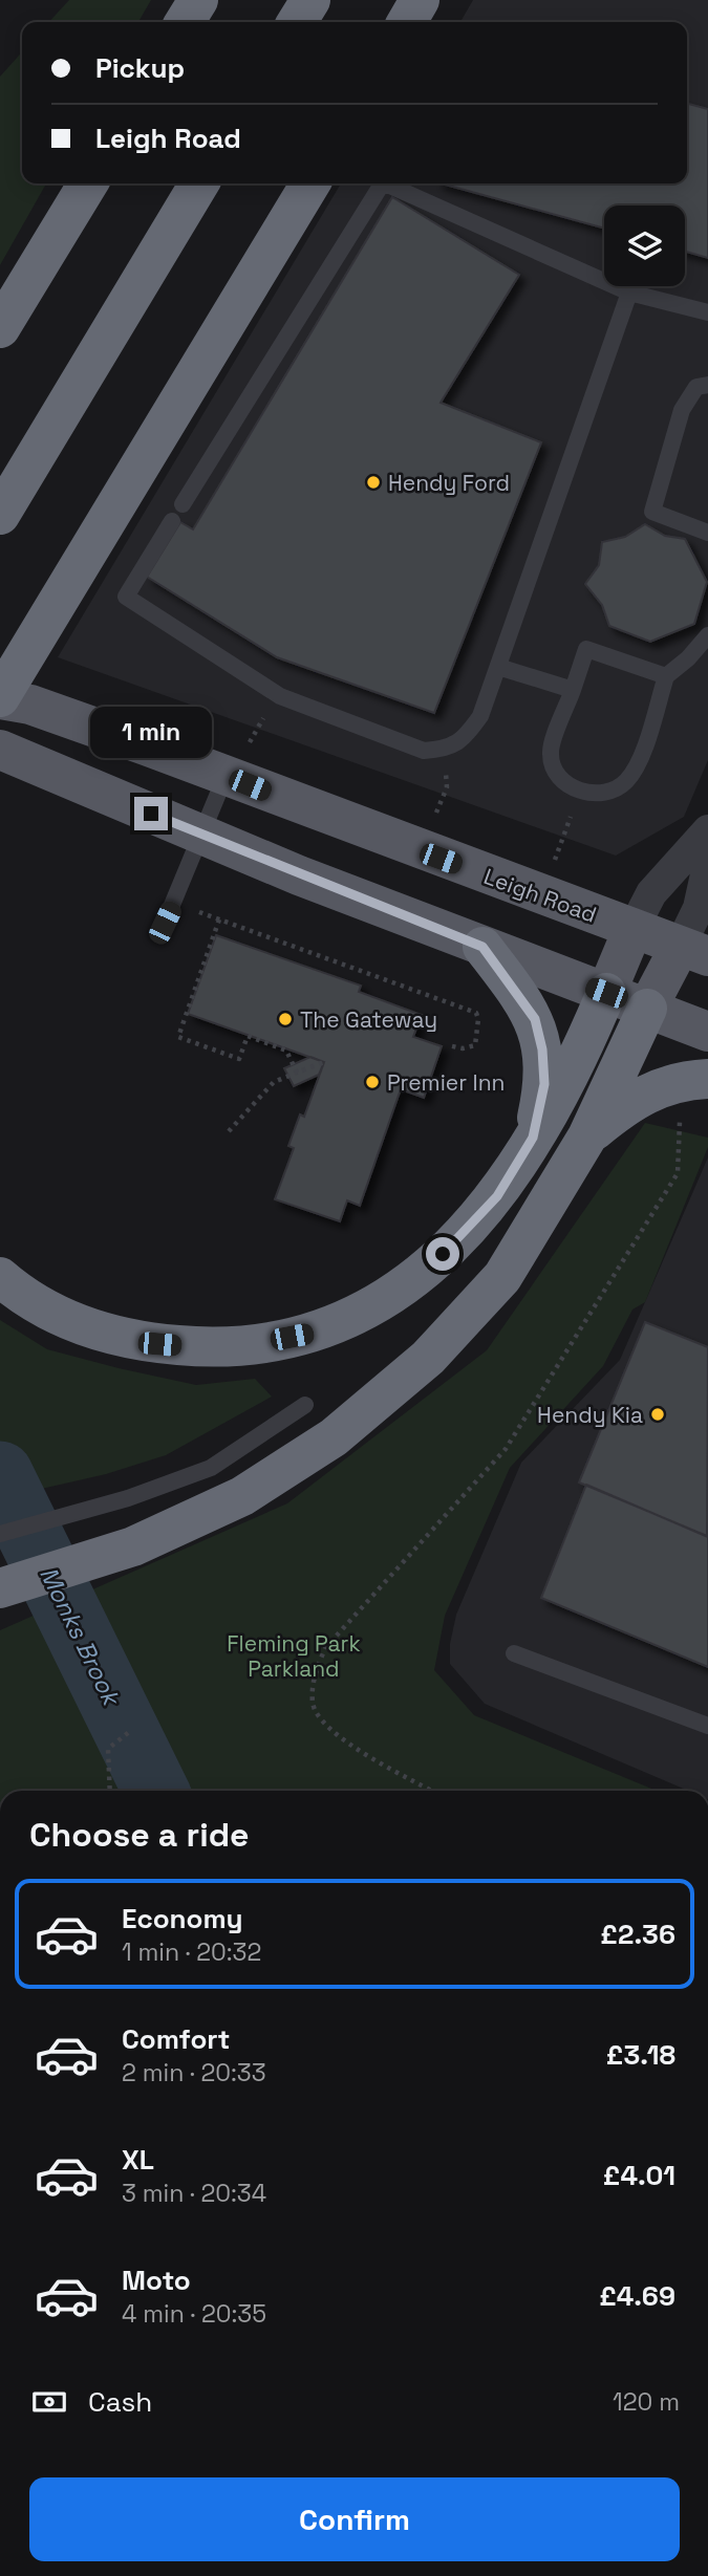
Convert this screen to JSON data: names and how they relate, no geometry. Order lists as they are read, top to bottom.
{
  "streets": {
    "main road": ["Leigh Road"]
  },
  "water": ["Monks Brook"],
  "parks": ["Fleming Park Parkland"],
  "places": [
    "Hendy Ford",
    "The Gateway",
    "Premier Inn",
    "Hendy Kia"
  ],
  "page": {
    "banner": ["Pickup", "Leigh Road"],
    "bubble": "1 min",
    "heading": "Choose a ride",
    "list": [
      {
        "name": "Economy",
        "note": "1 min · 20:32",
        "value": "£2.36"
      },
      {
        "name": "Comfort",
        "note": "2 min · 20:33",
        "value": "£3.18"
      },
      {
        "name": "XL",
        "note": "3 min · 20:34",
        "value": "£4.01"
      },
      {
        "name": "Moto",
        "note": "4 min · 20:35",
        "value": "£4.69"
      }
    ],
    "pay": ["Cash", "120 m"],
    "buttons": "Confirm"
  }
}
